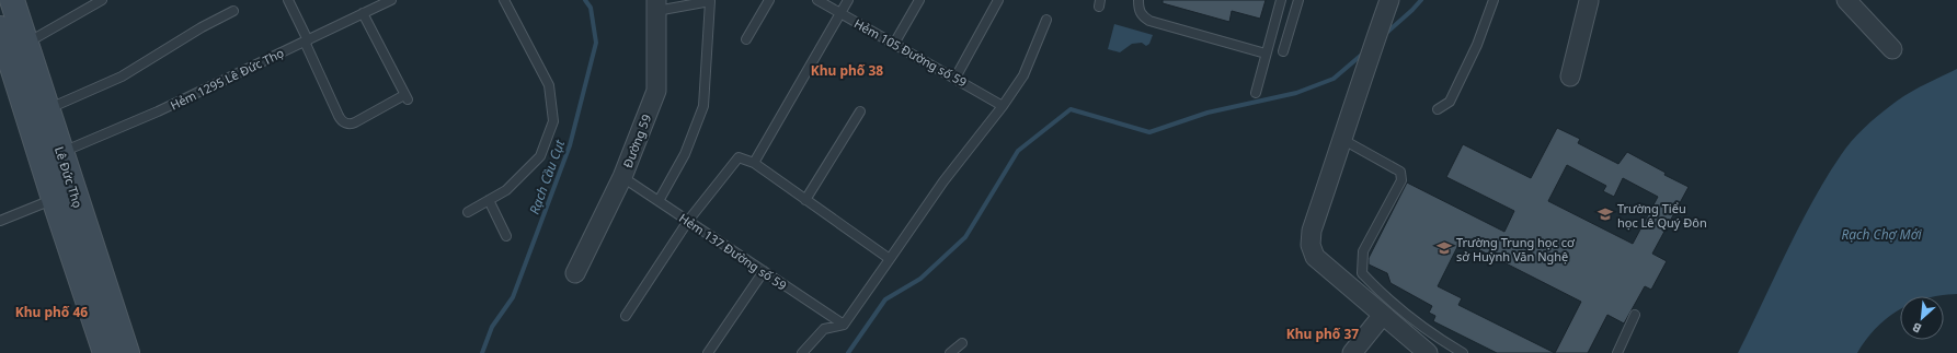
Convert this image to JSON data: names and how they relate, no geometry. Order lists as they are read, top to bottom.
{
  "streets": {
    "main road": ["Lê Đức Thọ"],
    "street": ["Đường 59"],
    "lane": ["Hẻm 105 Đường số 59", "Hẻm 1295 Lê Đức Thọ", "Hẻm 137 Đường số 59"]
  },
  "crossings": [
    ["Hẻm 1295 Lê Đức Thọ", "Lê Đức Thọ"],
    ["Đường 59", "Hẻm 137 Đường số 59"]
  ],
  "districts": ["Khu phố 38", "Khu phố 46", "Khu phố 37"],
  "water": ["Rạch Cầu Cụt", "Rạch Chợ Mới"],
  "places": {
    "school or university": ["Trường Tiểu học Lê Quý Đôn", "Trường Trung học cơ sở Huỳnh Văn Nghệ"]
  },
  "north": "bottom left"
}
